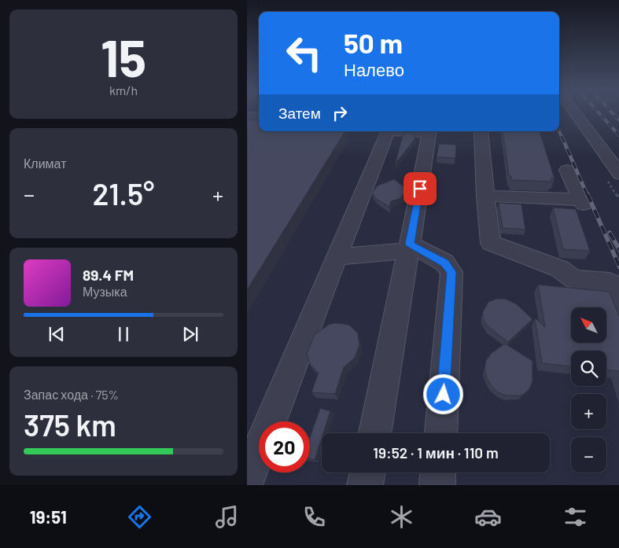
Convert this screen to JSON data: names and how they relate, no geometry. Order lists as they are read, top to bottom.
{
  "north": "top left",
  "page": {
    "tile": [
      ["15", "km/h"],
      "Климат",
      ["Запас хода · 75%", "375 km"]
    ],
    "turn": ["50 m", "Налево"],
    "then": "Затем",
    "heat": ["−", "21.5°", "+"],
    "song": ["89.4 FM", "Музыка"],
    "map_buttons": ["+", "−"],
    "limit": "20",
    "trip": "19:52 · 1 мин · 110 m",
    "tabs": "19:51"
  }
}
